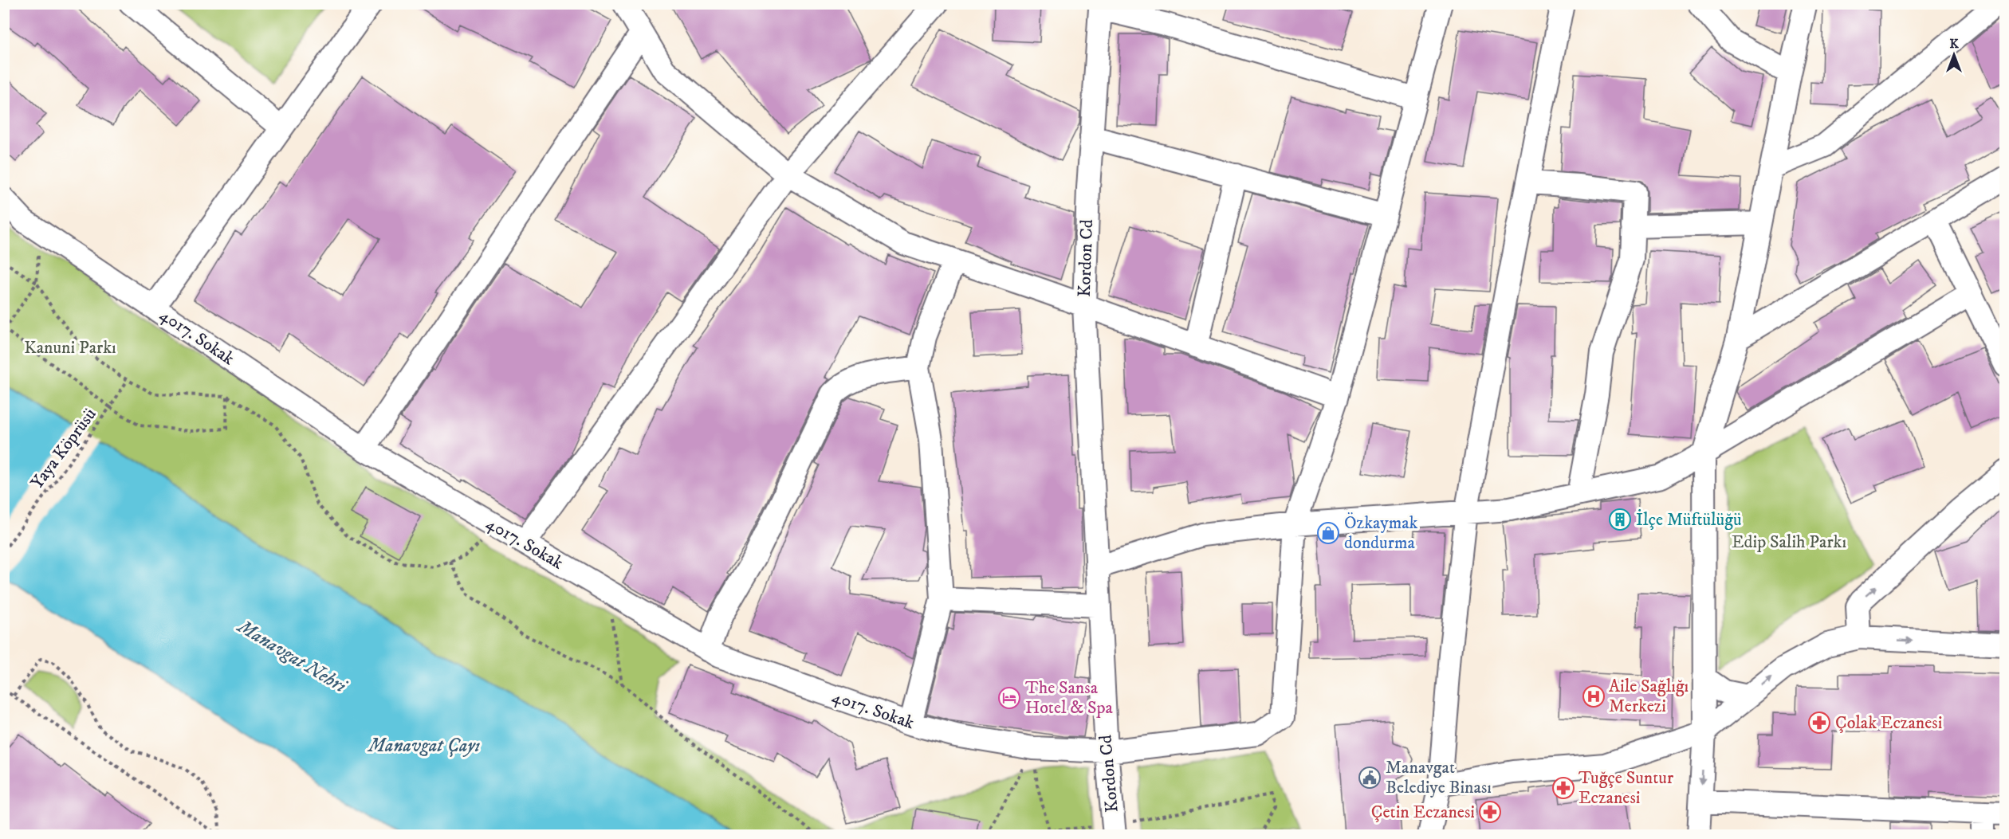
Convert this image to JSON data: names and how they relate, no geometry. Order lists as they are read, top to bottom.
{
  "streets": {
    "street": ["Kordon Cd", "4017. Sokak"],
    "path": ["Yaya Köprüsü"]
  },
  "crossings": [
    ["Kordon Cd", "4017. Sokak"]
  ],
  "water": ["Manavgat Nehri", "Manavgat Çayı"],
  "parks": ["Kanuni Parkı", "Edip Salih Parkı"],
  "places": {
    "building": ["İlçe Müftülüğü"],
    "shop": ["Özkaymak dondurma"],
    "hospital": ["Aile Sağlığı Merkezi"],
    "hotel": ["The Sansa Hotel & Spa"],
    "pharmacy": ["Çolak Eczanesi", "Tuğçe Suntur Eczanesi", "Çetin Eczanesi"],
    "public building": ["Manavgat Belediye Binası"]
  },
  "north": "top"
}
